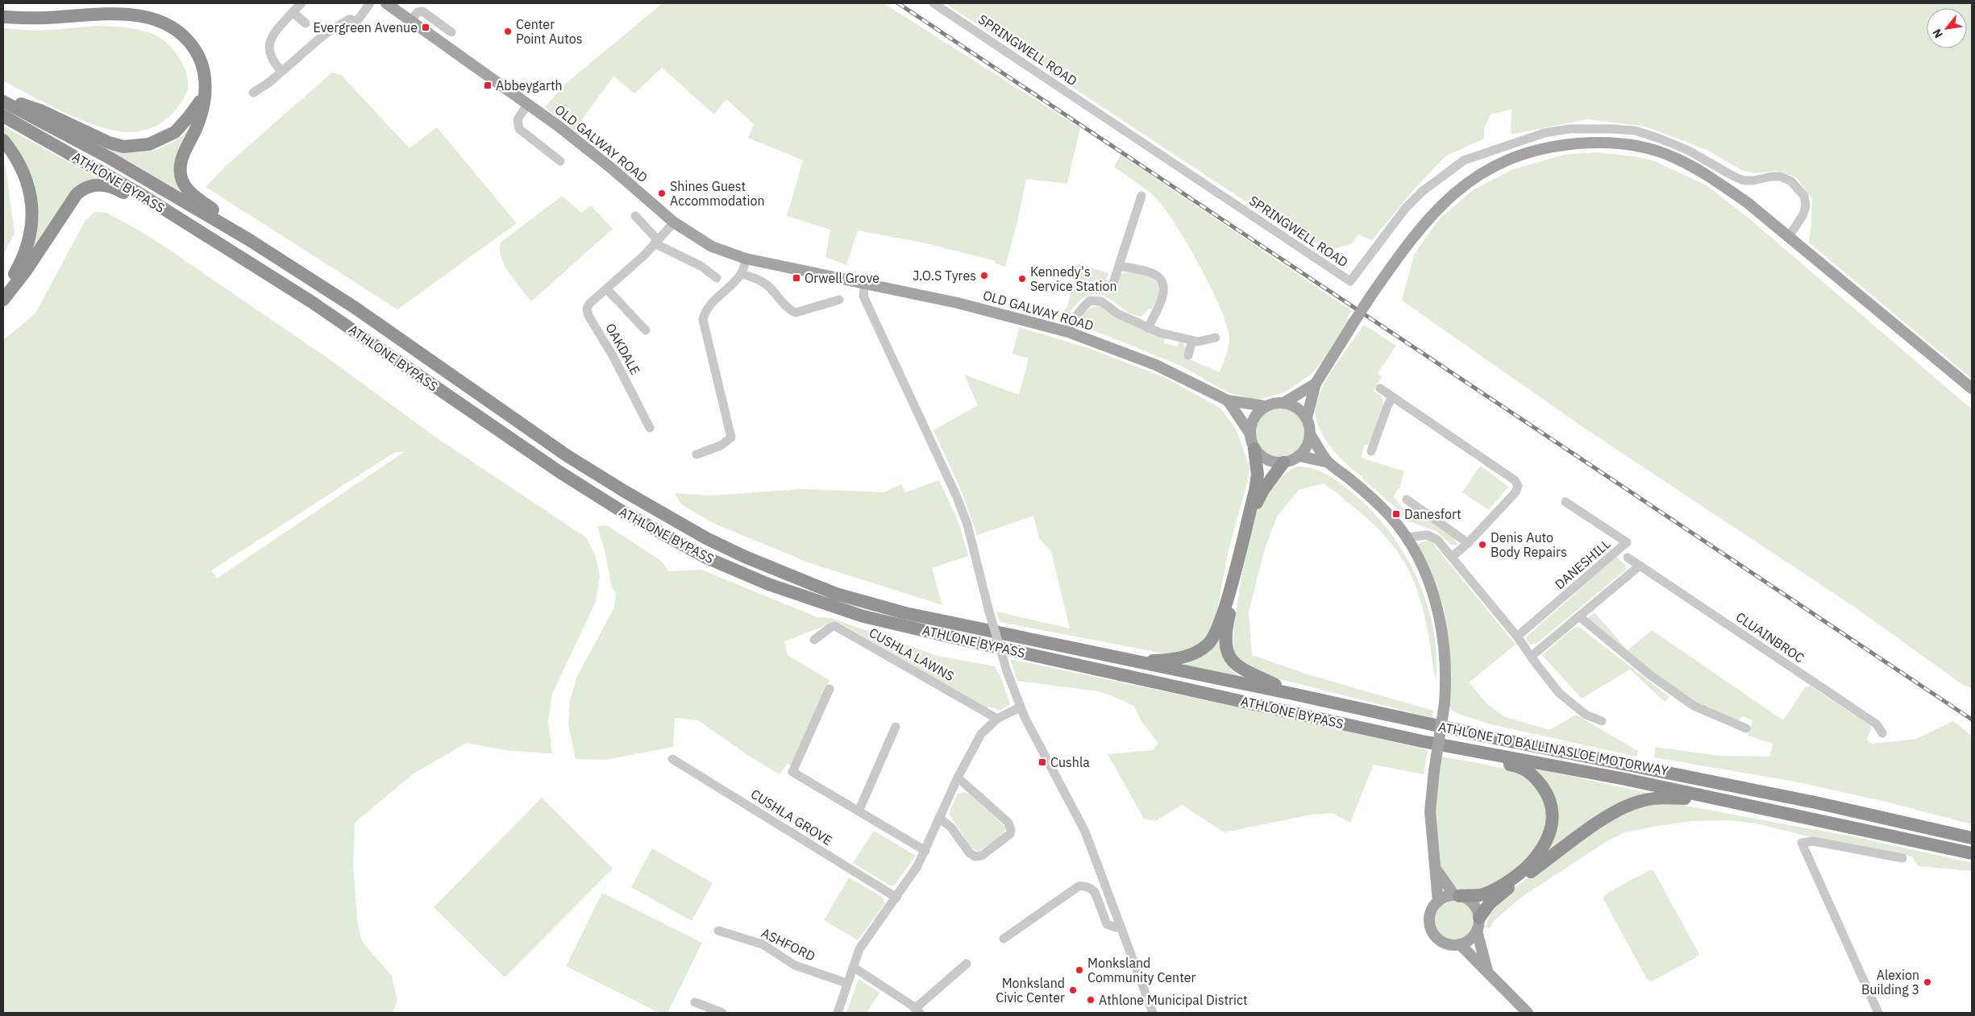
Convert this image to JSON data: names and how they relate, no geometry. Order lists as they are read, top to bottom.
{
  "streets": {
    "highway": ["ATHLONE BYPASS", "ATHLONE TO BALLINASLOE MOTORWAY"],
    "main road": ["OLD GALWAY ROAD"],
    "street": [
      "SPRINGWELL ROAD",
      "OAKDALE",
      "DANESHILL",
      "CLUAINBROC",
      "CUSHLA LAWNS",
      "CUSHLA GROVE",
      "ASHFORD"
    ]
  },
  "crossings": [
    ["OLD GALWAY ROAD", "OAKDALE"],
    ["ATHLONE BYPASS", "ATHLONE TO BALLINASLOE MOTORWAY"]
  ],
  "places": {
    "transit": [
      "Evergreen Avenue",
      "Abbeygarth",
      "Orwell Grove",
      "Danesfort",
      "Cushla"
    ],
    "other": [
      "Center Point Autos",
      "Shines Guest Accommodation",
      "J.O.S Tyres",
      "Kennedy's Service Station",
      "Denis Auto Body Repairs",
      "Monksland Community Center",
      "Alexion Building 3",
      "Monksland Civic Center",
      "Athlone Municipal District"
    ]
  },
  "north": "bottom left"
}
